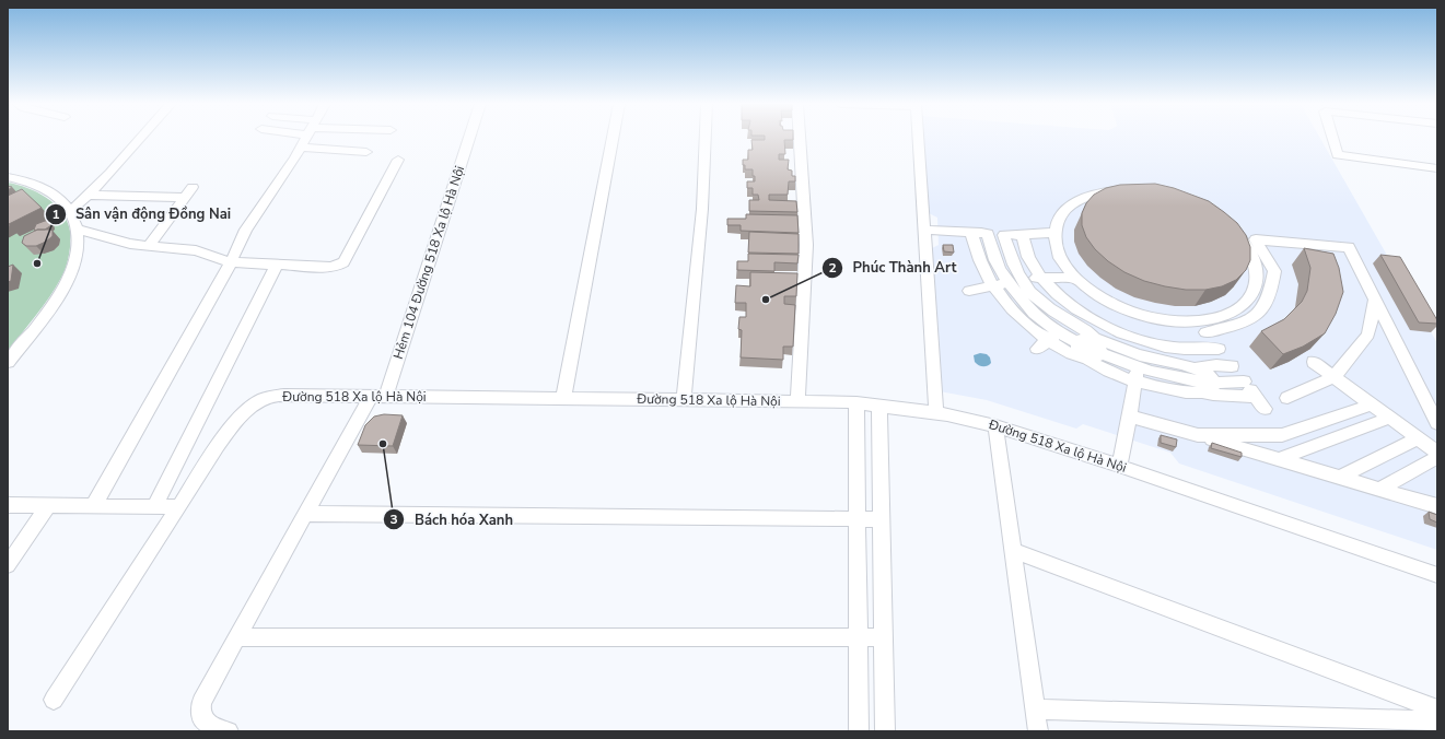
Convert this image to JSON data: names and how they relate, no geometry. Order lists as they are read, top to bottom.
{
  "streets": {
    "street": ["Hẻm 104 Đường 518 Xa lộ Hà Nội", "Đường 518 Xa lộ Hà Nội"]
  },
  "crossings": [
    ["Hẻm 104 Đường 518 Xa lộ Hà Nội", "Đường 518 Xa lộ Hà Nội"]
  ],
  "places": ["Sân vận động Đồng Nai", "Phúc Thành Art", "Bách hóa Xanh"]
}
